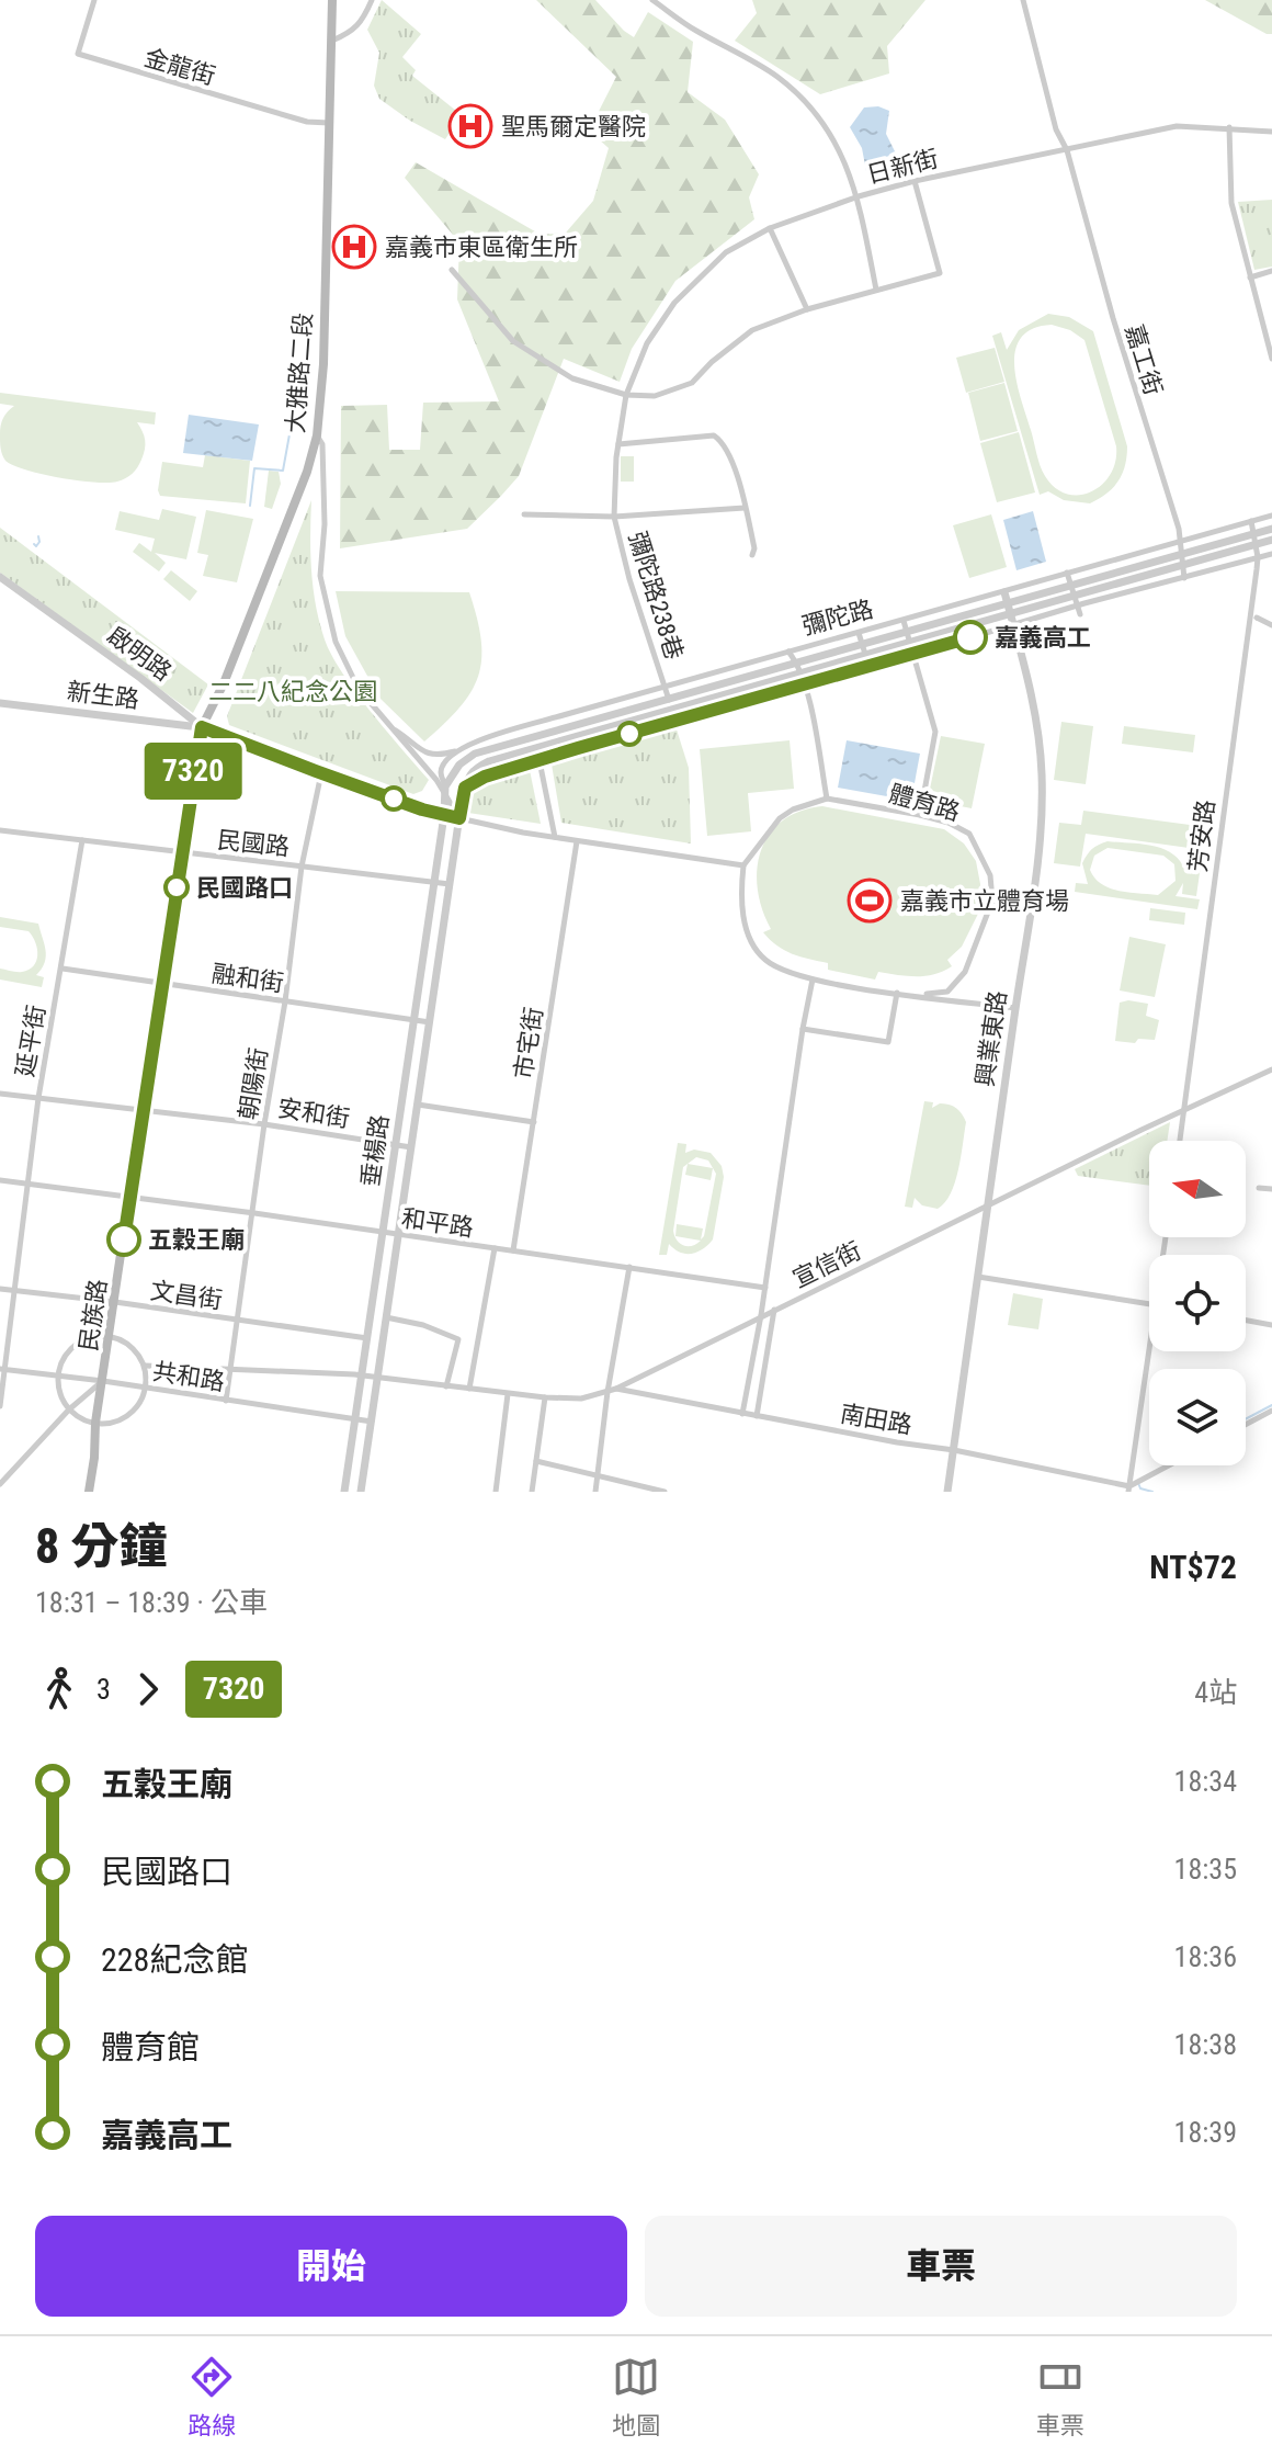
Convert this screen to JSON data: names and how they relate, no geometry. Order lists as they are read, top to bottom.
{
  "streets": {
    "main road": ["大雅路二段", "民族路"],
    "street": [
      "金龍街",
      "日新街",
      "嘉工街",
      "彌陀路238巷",
      "彌陀路",
      "啟明路",
      "新生路",
      "體育路",
      "芳安路",
      "民國路",
      "融和街",
      "興業東路",
      "延平街",
      "市宅街",
      "朝陽街",
      "安和街",
      "垂楊路",
      "和平路",
      "宣信街",
      "文昌街",
      "共和路",
      "南田路"
    ]
  },
  "crossings": [
    ["金龍街", "大雅路二段"],
    ["日新街", "嘉工街"],
    ["日新街", "彌陀路238巷"],
    ["嘉工街", "彌陀路"],
    ["大雅路二段", "啟明路"],
    ["大雅路二段", "新生路"],
    ["大雅路二段", "民族路"],
    ["彌陀路238巷", "彌陀路"],
    ["彌陀路", "芳安路"],
    ["彌陀路", "興業東路"],
    ["啟明路", "新生路"],
    ["啟明路", "朝陽街"],
    ["啟明路", "垂楊路"],
    ["啟明路", "民族路"],
    ["新生路", "民族路"],
    ["芳安路", "宣信街"],
    ["民國路", "延平街"],
    ["民國路", "朝陽街"],
    ["民國路", "垂楊路"],
    ["民國路", "民族路"],
    ["融和街", "延平街"],
    ["融和街", "朝陽街"],
    ["融和街", "垂楊路"],
    ["融和街", "民族路"],
    ["興業東路", "宣信街"],
    ["興業東路", "南田路"],
    ["延平街", "安和街"],
    ["延平街", "和平路"],
    ["延平街", "文昌街"],
    ["延平街", "共和路"],
    ["市宅街", "和平路"],
    ["朝陽街", "安和街"],
    ["朝陽街", "和平路"],
    ["朝陽街", "宣信街"],
    ["朝陽街", "文昌街"],
    ["朝陽街", "共和路"],
    ["安和街", "垂楊路"],
    ["安和街", "民族路"],
    ["垂楊路", "和平路"],
    ["垂楊路", "宣信街"],
    ["垂楊路", "文昌街"],
    ["垂楊路", "共和路"],
    ["和平路", "民族路"],
    ["宣信街", "南田路"],
    ["文昌街", "民族路"],
    ["民族路", "共和路"]
  ],
  "parks": ["二二八紀念公園"],
  "places": {
    "hospital": ["聖馬爾定醫院", "嘉義市東區衛生所"],
    "other": ["嘉義高工", "民國路口", "五穀王廟"],
    "sports": ["嘉義市立體育場"]
  },
  "lines": ["bus line 7320"],
  "north": "left",
  "page": {
    "on_map": "7320",
    "heading": ["8 分鐘", "18:31 – 18:39 · 公車", "NT$72"],
    "legs": ["3", "7320", "4站"],
    "list": [
      {
        "name": "五穀王廟",
        "value": "18:34"
      },
      {
        "name": "民國路口",
        "value": "18:35"
      },
      {
        "name": "228紀念館",
        "value": "18:36"
      },
      {
        "name": "體育館",
        "value": "18:38"
      },
      {
        "name": "嘉義高工",
        "value": "18:39"
      }
    ],
    "buttons": ["開始", "車票"],
    "tabs": ["路線", "地圖", "車票"]
  }
}
